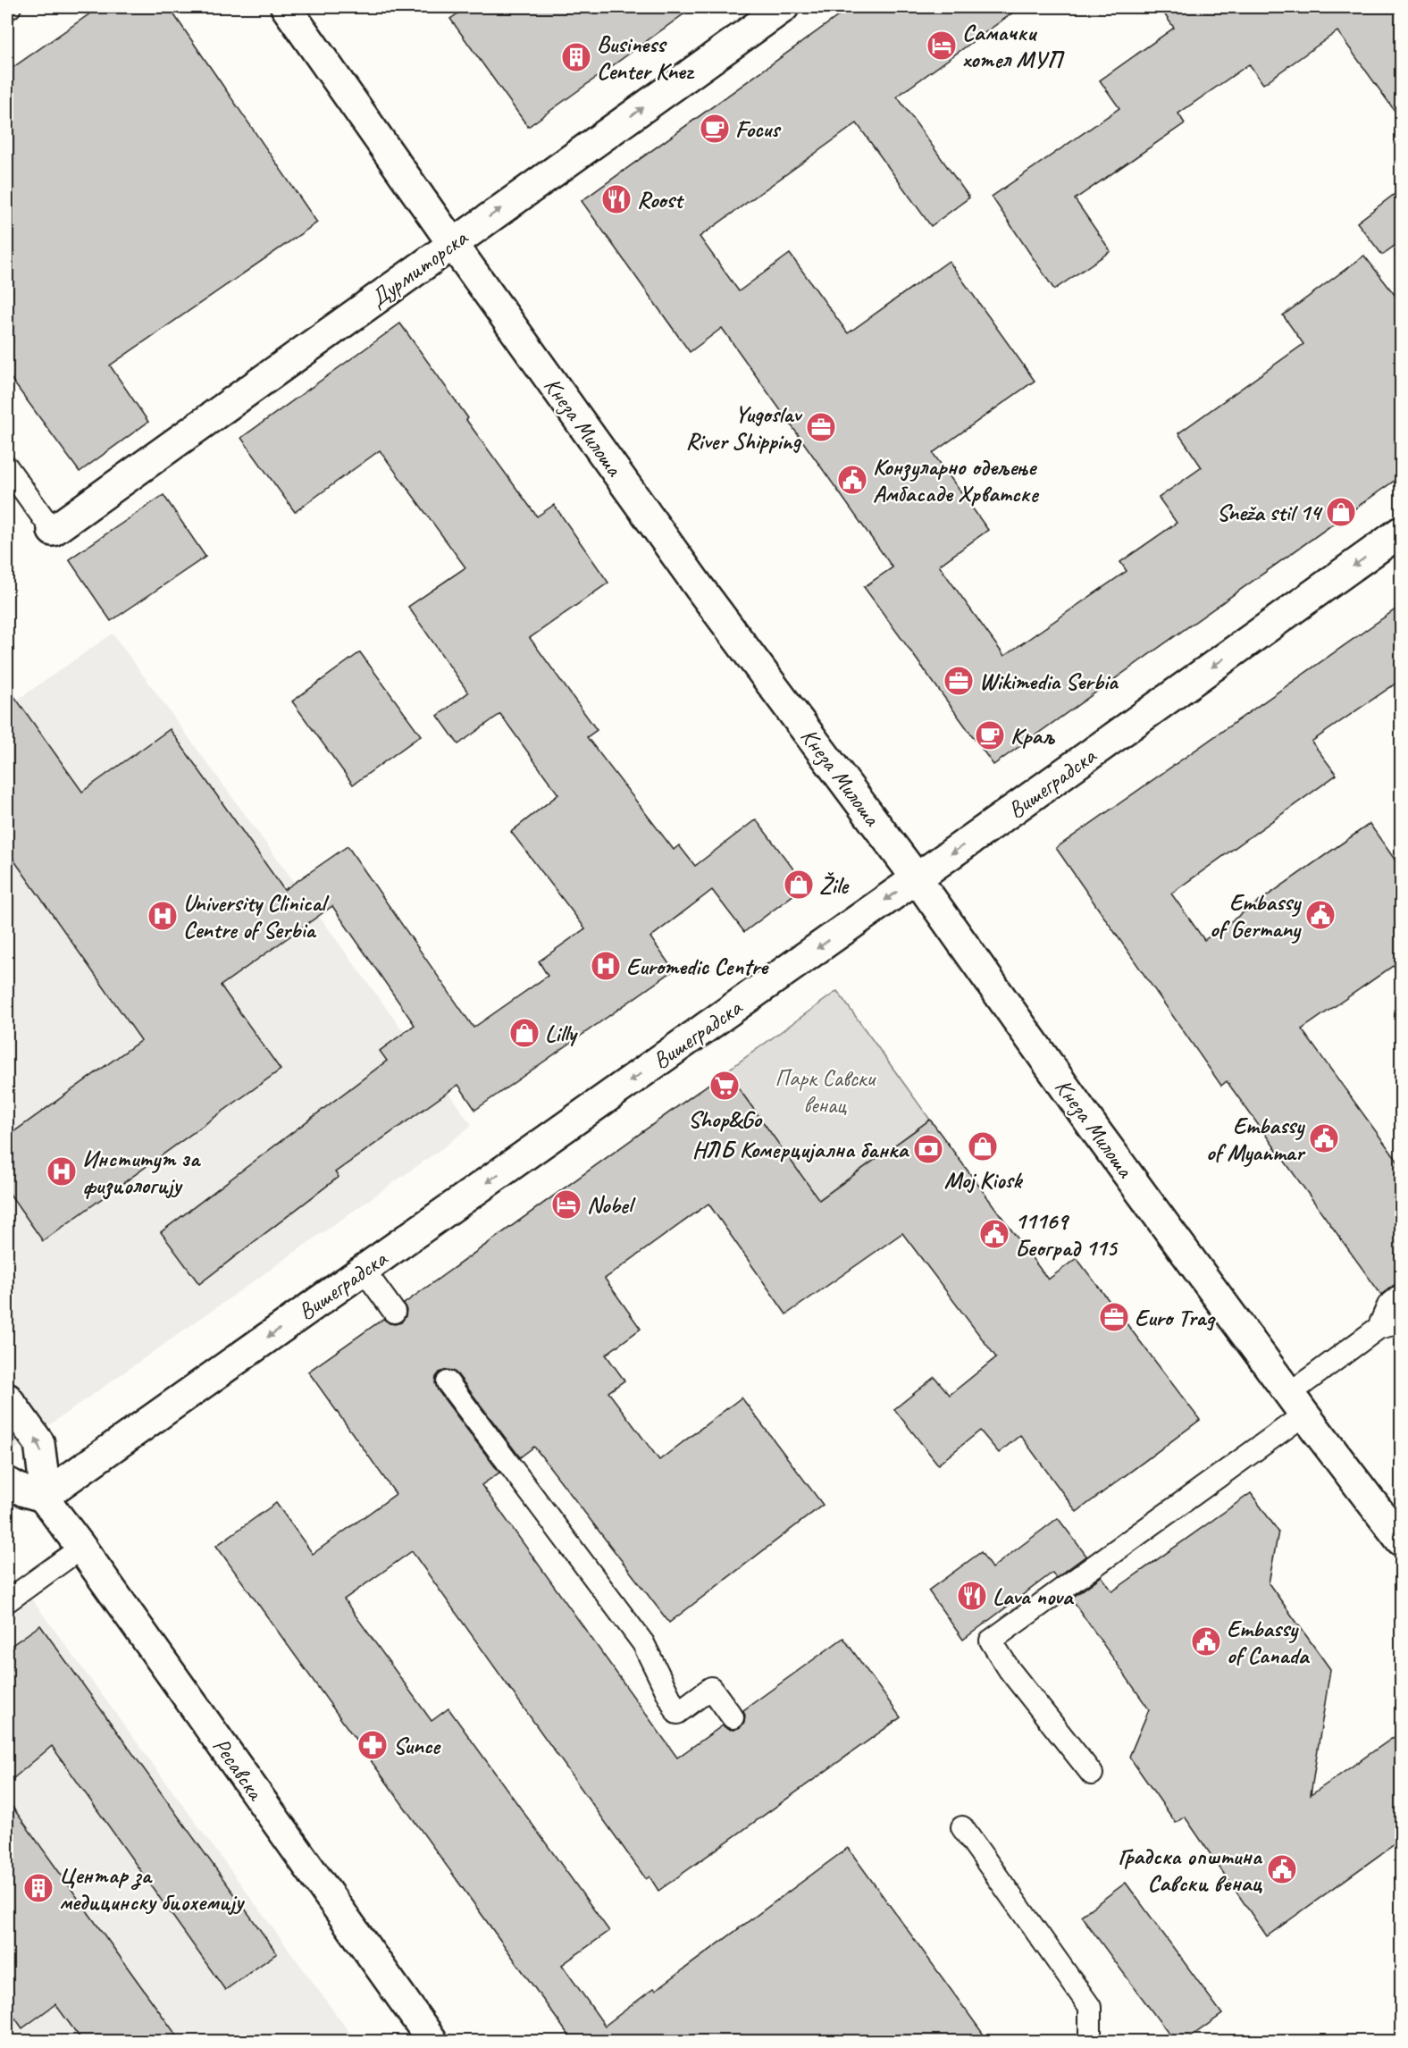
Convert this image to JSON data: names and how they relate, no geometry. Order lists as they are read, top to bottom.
{
  "streets": {
    "street": [
      "Дурмиторска",
      "Кнеза Милоша",
      "Вишеградска",
      "Ресавска"
    ]
  },
  "crossings": [
    ["Дурмиторска", "Кнеза Милоша"],
    ["Кнеза Милоша", "Вишеградска"],
    ["Вишеградска", "Ресавска"]
  ],
  "one_way": ["Дурмиторска", "Вишеградска"],
  "parks": ["Парк Савски венац"],
  "places": {
    "hotel": ["Самачки хотел МУП", "Nobel"],
    "building": ["Business Center Knez", "Центар за медицинску биохемију"],
    "cafe": ["Focus", "Краљ"],
    "restaurant": ["Roost", "Lava nova"],
    "office": ["Yugoslav River Shipping", "Wikimedia Serbia", "Euro Trag"],
    "public building": [
      "Конзуларно одељење Амбасаде Хрватске",
      "Embassy of Germany",
      "Embassy of Myanmar",
      "11169 Београд 115",
      "Embassy of Canada",
      "Градска општина Савски венац"
    ],
    "shop": [
      "Sneža stil 14",
      "Žile",
      "Lilly",
      "Moj Kiosk"
    ],
    "hospital": ["University Clinical Centre of Serbia", "Euromedic Centre", "Институт за физиологију"],
    "supermarket": ["Shop&Go"],
    "bank": ["НЛБ Комерцијална банка"],
    "pharmacy": ["Sunce"]
  }
}
